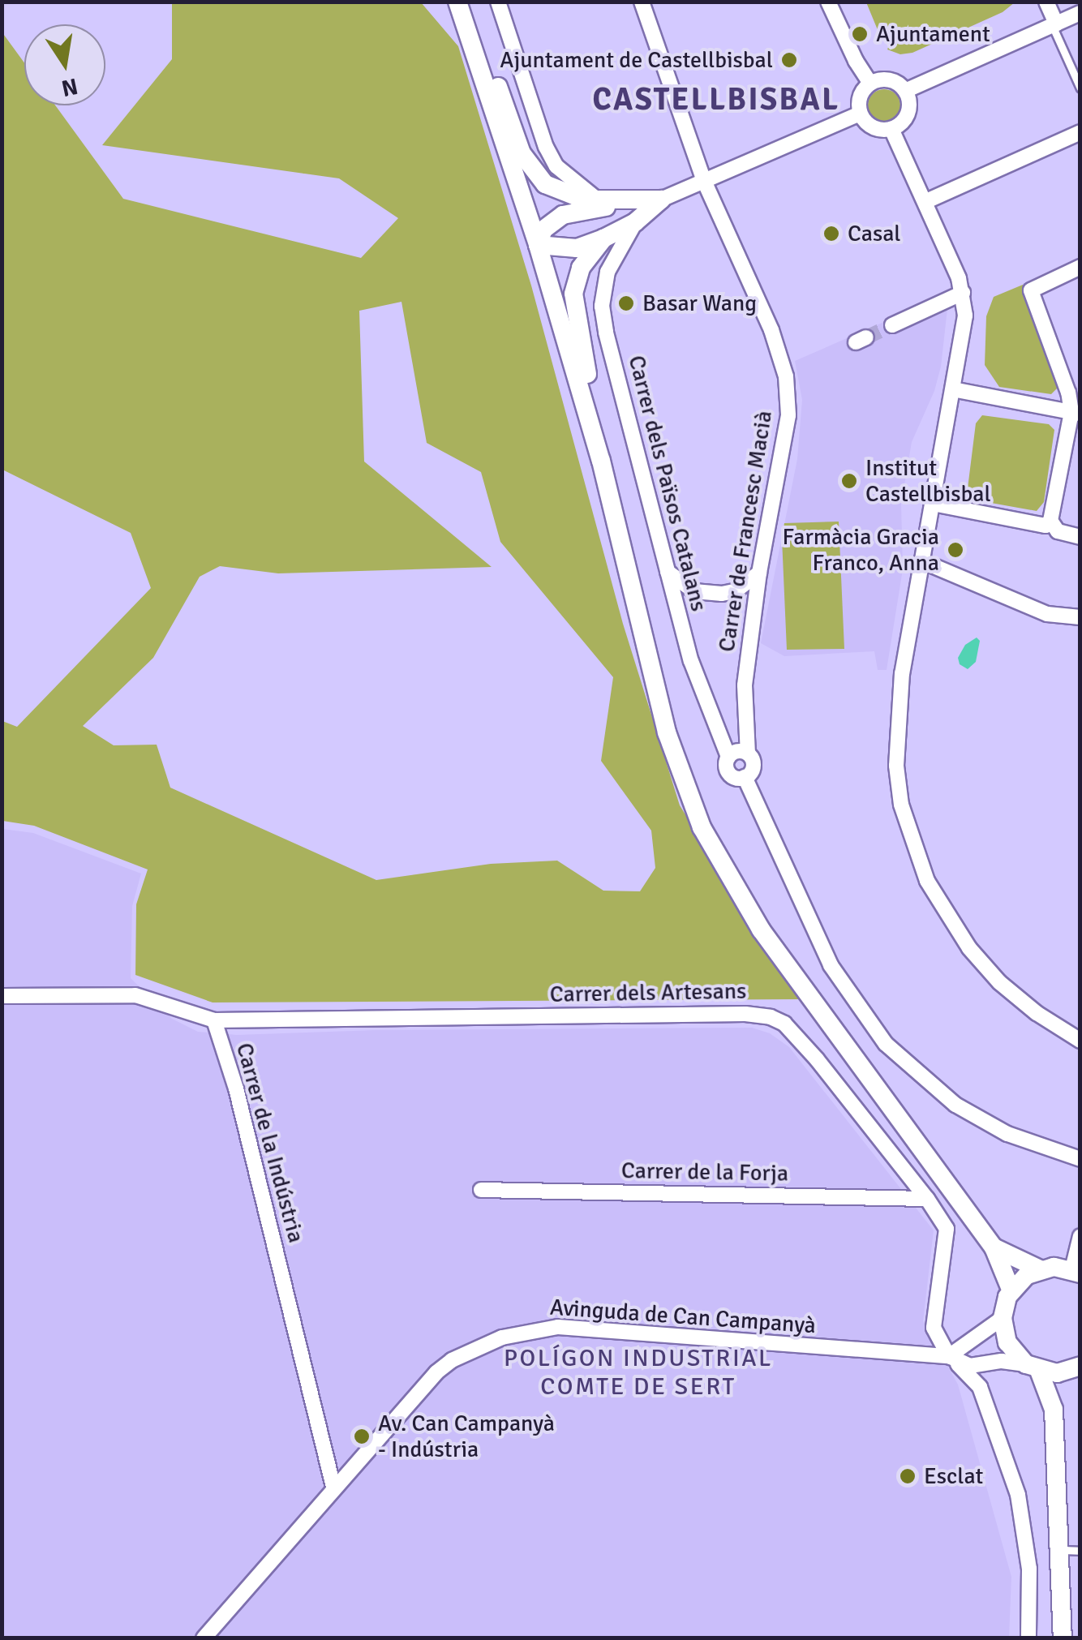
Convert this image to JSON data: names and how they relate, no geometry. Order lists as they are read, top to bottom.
{
  "streets": {
    "street": [
      "Carrer dels Països Catalans",
      "Carrer de Francesc Macià",
      "Carrer dels Artesans",
      "Carrer de la Indústria",
      "Carrer de la Forja",
      "Avinguda de Can Campanyà"
    ]
  },
  "crossings": [
    ["Carrer dels Països Catalans", "Carrer de Francesc Macià"],
    ["Carrer dels Artesans", "Carrer de la Indústria"],
    ["Carrer dels Artesans", "Carrer de la Forja"],
    ["Carrer dels Artesans", "Avinguda de Can Campanyà"],
    ["Carrer de la Indústria", "Avinguda de Can Campanyà"]
  ],
  "districts": ["CASTELLBISBAL", "POLÍGON INDUSTRIAL COMTE DE SERT"],
  "places": [
    "Ajuntament",
    "Ajuntament de Castellbisbal",
    "Casal",
    "Basar Wang",
    "Institut Castellbisbal",
    "Farmàcia Gracia Franco, Anna",
    "Av. Can Campanyà - Indústria",
    "Esclat"
  ],
  "north": "bottom"
}
